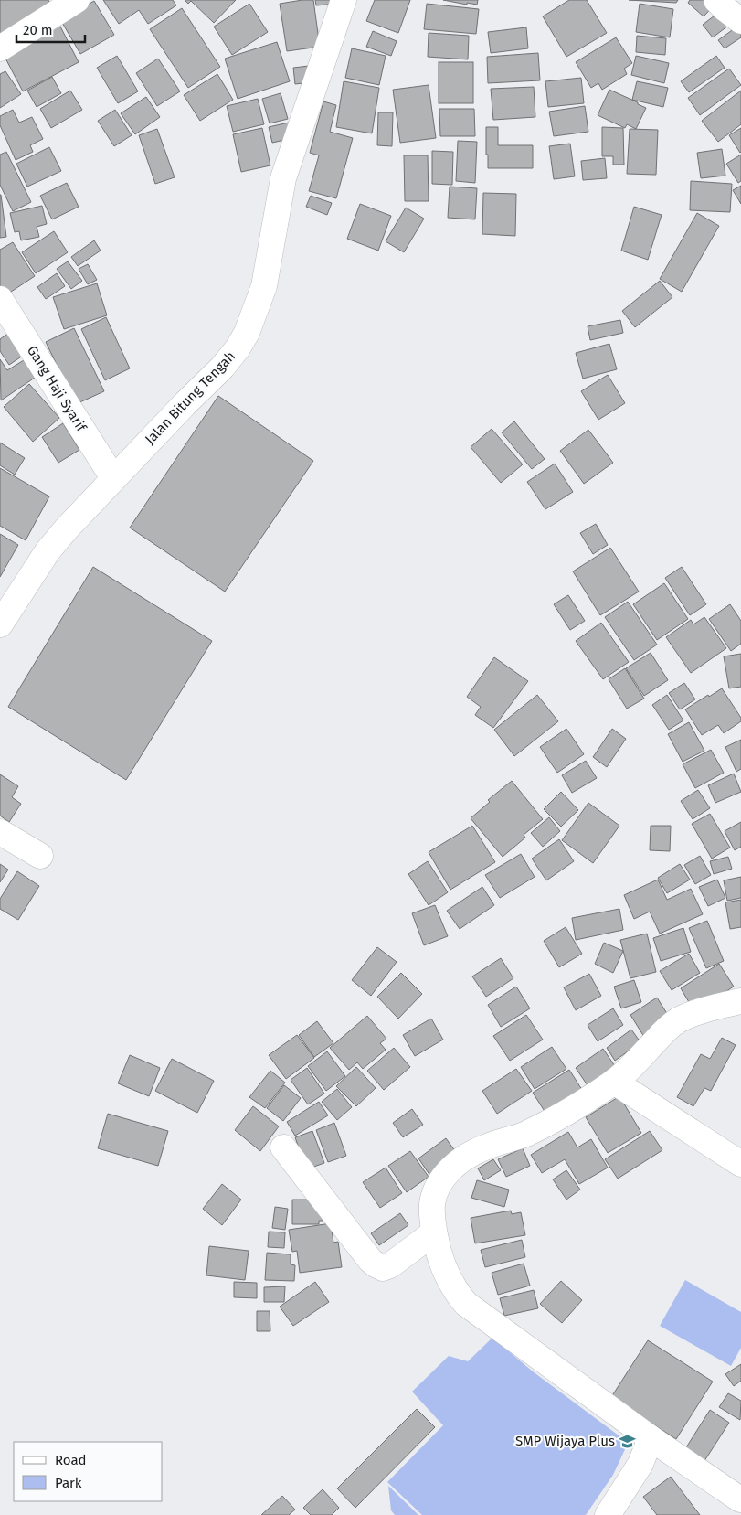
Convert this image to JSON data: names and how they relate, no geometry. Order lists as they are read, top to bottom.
{
  "streets": {
    "street": ["Gang Haji Syarif", "Jalan Bitung Tengah"]
  },
  "crossings": [
    ["Gang Haji Syarif", "Jalan Bitung Tengah"]
  ],
  "places": {
    "school or university": ["SMP Wijaya Plus"]
  },
  "legend": ["Road", "Park"],
  "scale_bar": "20 m"
}
